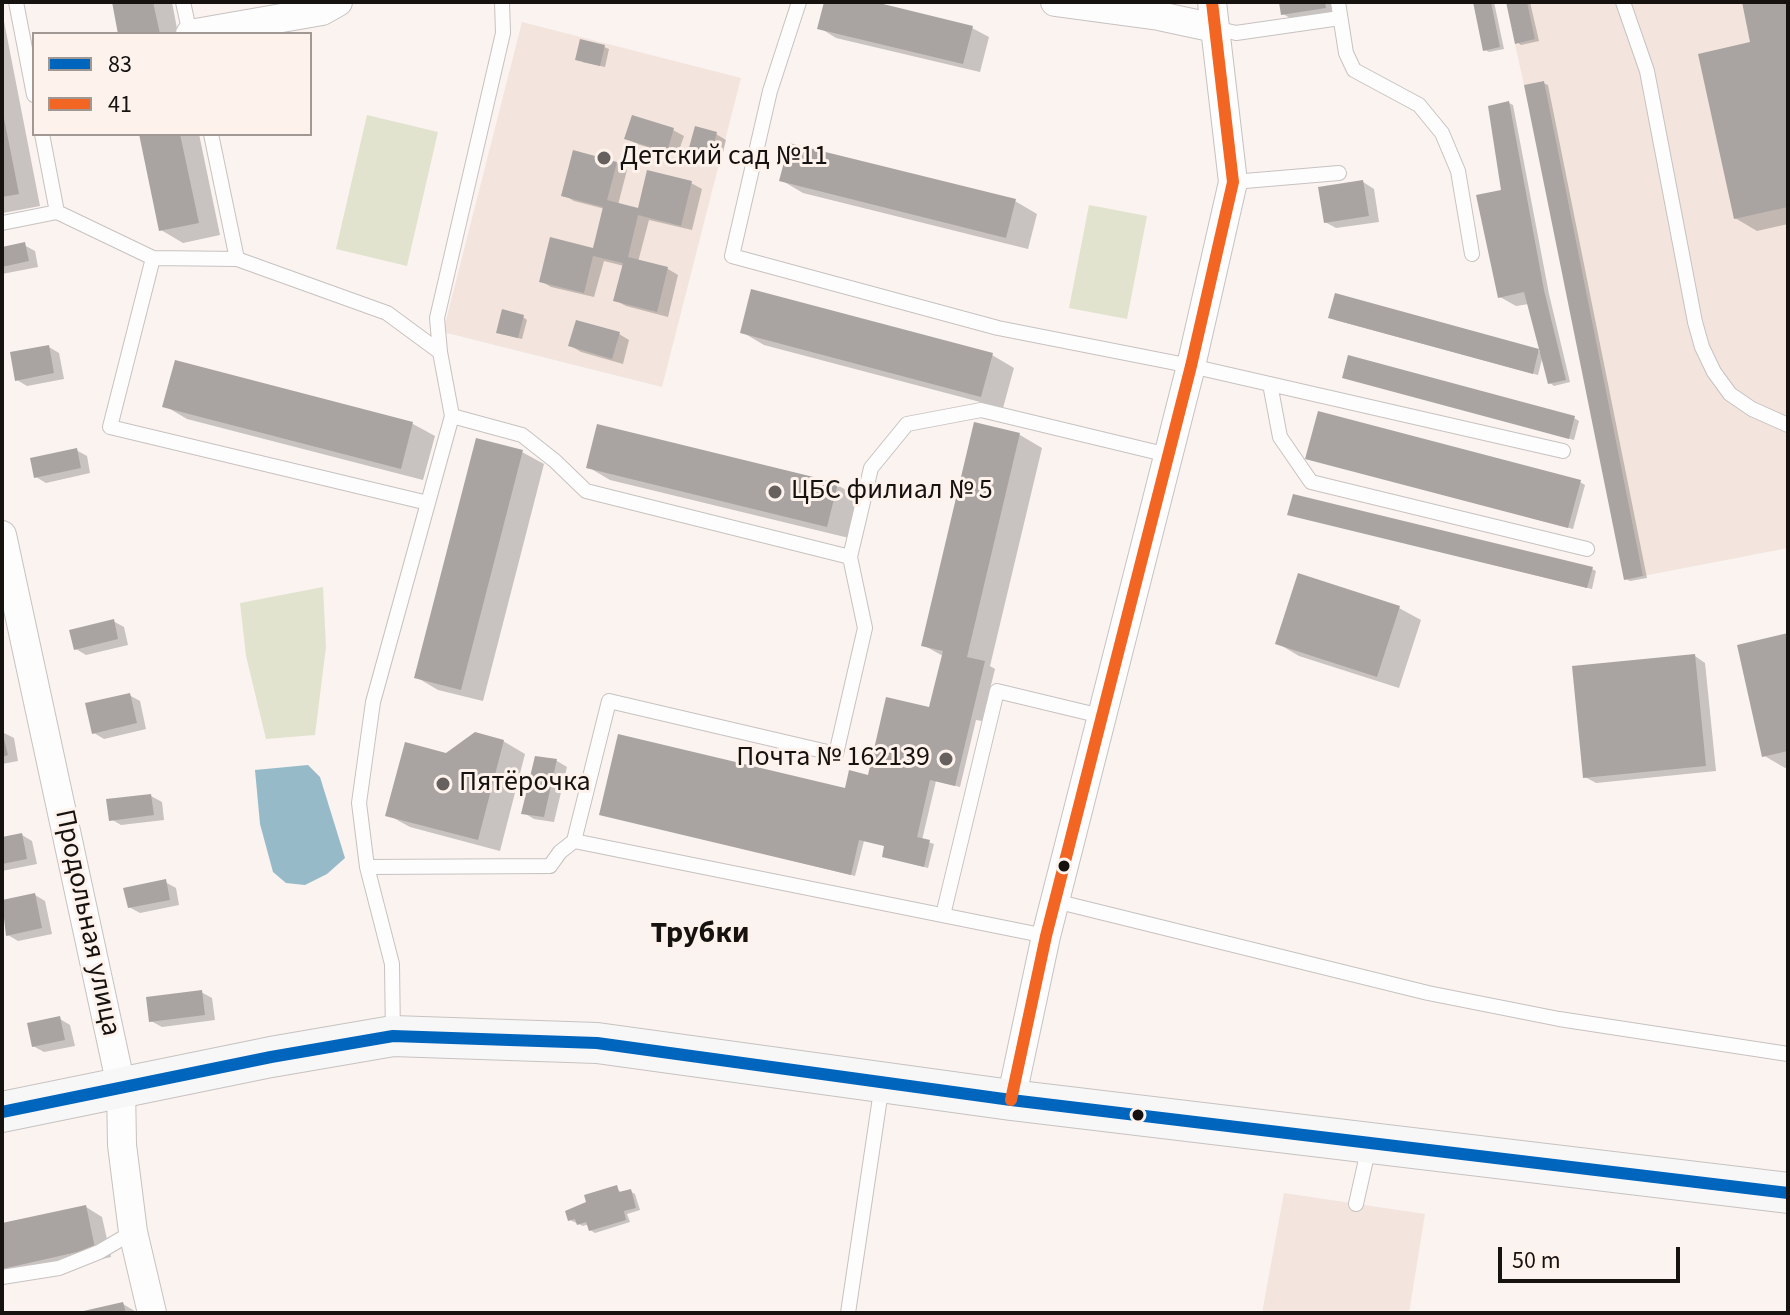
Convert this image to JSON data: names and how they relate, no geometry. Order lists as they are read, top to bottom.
{
  "streets": {
    "street": ["Продольная улица"]
  },
  "districts": ["Трубки"],
  "places": [
    "Детский сад №11",
    "ЦБС филиал № 5",
    "Почта № 162139",
    "Пятёрочка"
  ],
  "lines": ["transit line 41", "transit line 83"],
  "legend": ["83", "41"],
  "scale_bar": "50 m"
}
